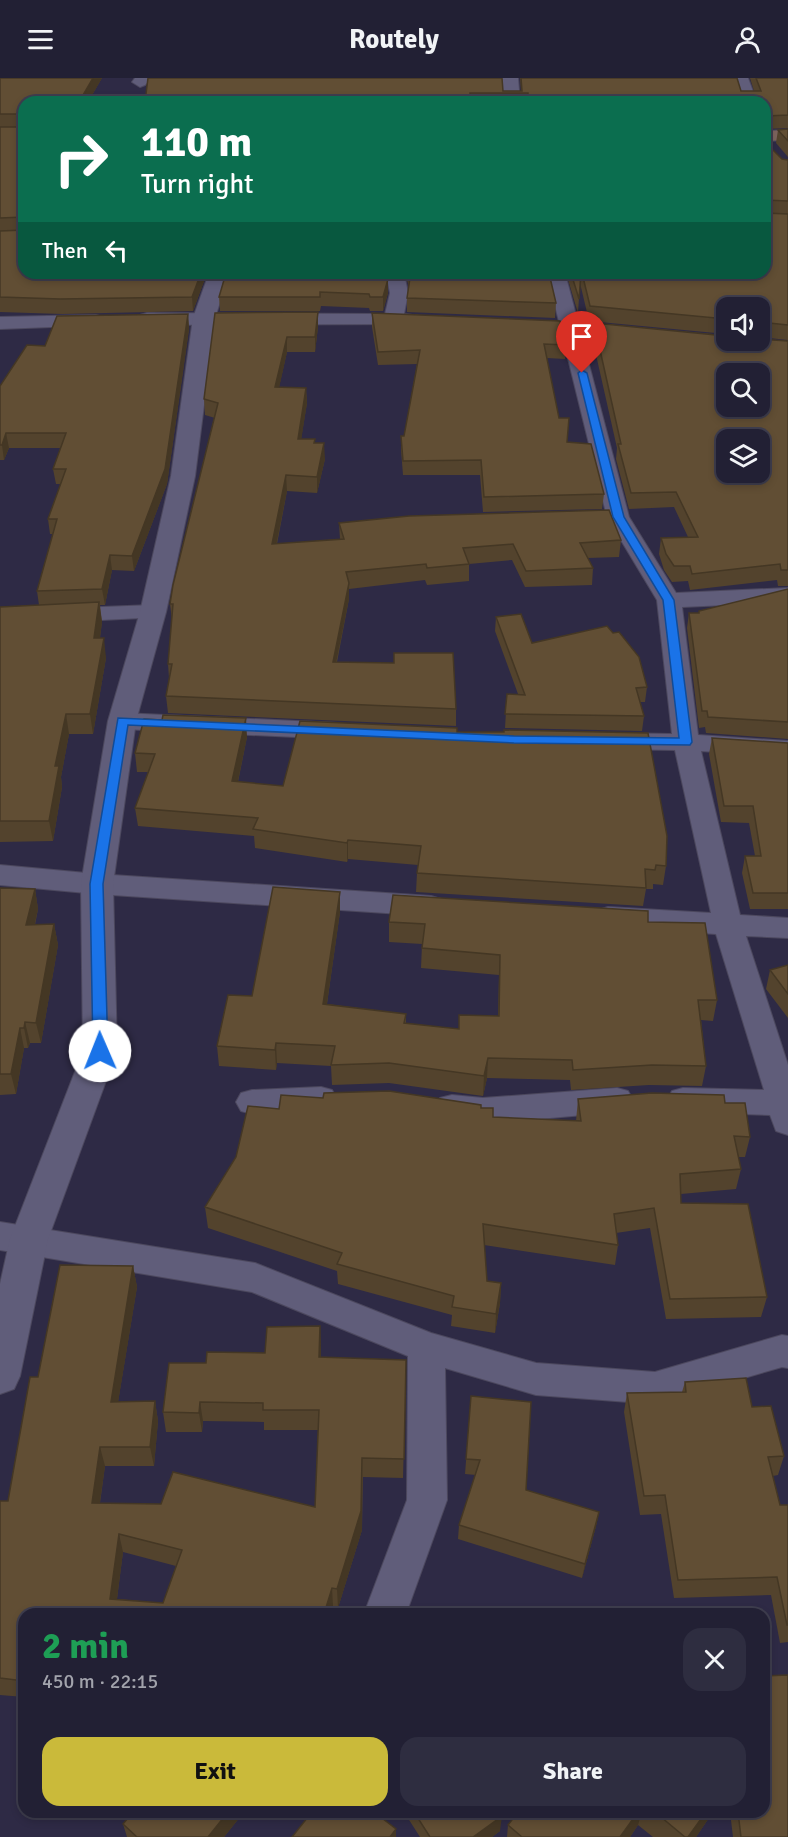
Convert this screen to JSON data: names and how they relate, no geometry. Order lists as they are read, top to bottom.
{
  "page": {
    "header": "Routely",
    "turn": ["110 m", "Turn right"],
    "then": "Then",
    "heading": ["2 min", "450 m · 22:15"],
    "buttons": ["Exit", "Share"]
  }
}
